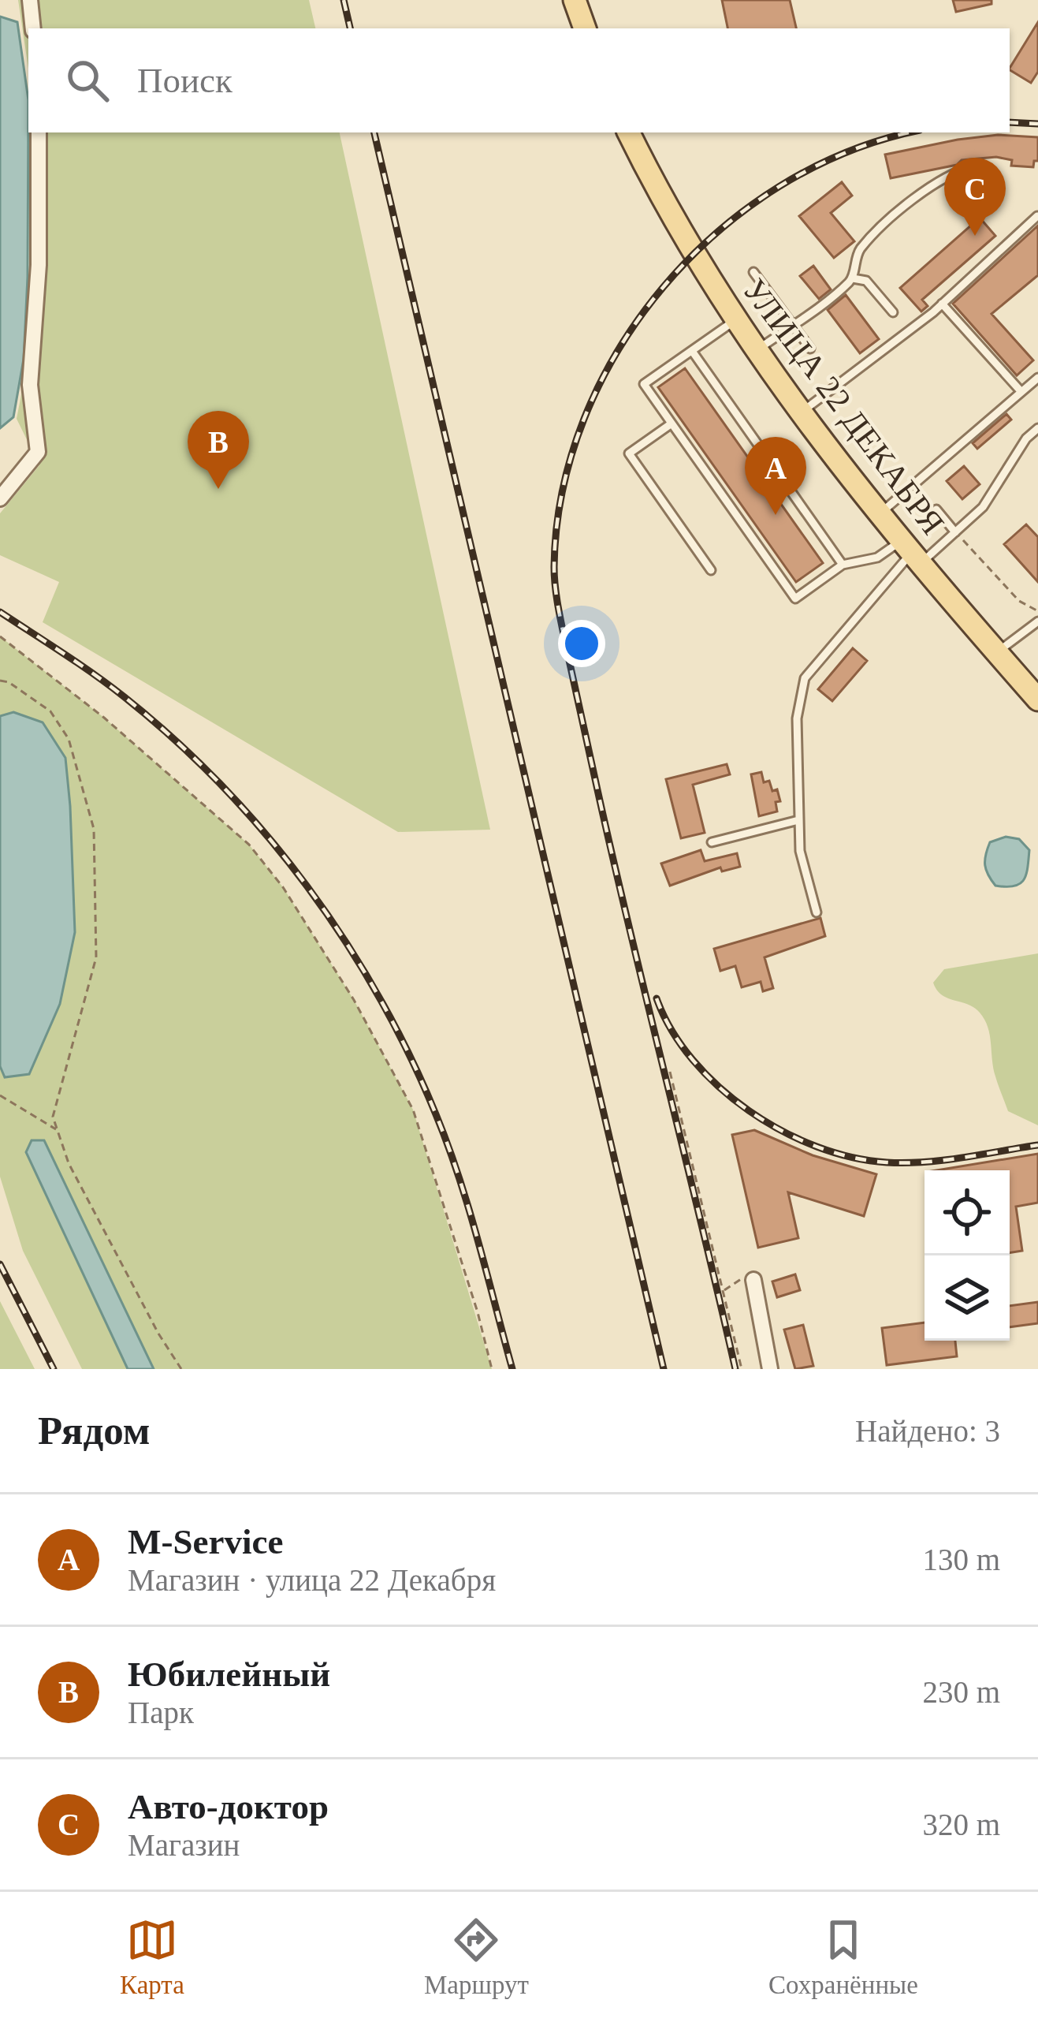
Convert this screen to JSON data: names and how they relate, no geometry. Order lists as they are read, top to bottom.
{
  "streets": {
    "main road": ["УЛИЦА 22 ДЕКАБРЯ"]
  },
  "page": {
    "search": "Поиск",
    "pins": ["C", "B", "A"],
    "heading": ["Рядом", "Найдено: 3"],
    "list": [
      {
        "mark": "A",
        "name": "M-Service",
        "note": "Магазин · улица 22 Декабря",
        "value": "130 m"
      },
      {
        "mark": "B",
        "name": "Юбилейный",
        "note": "Парк",
        "value": "230 m"
      },
      {
        "mark": "C",
        "name": "Авто-доктор",
        "note": "Магазин",
        "value": "320 m"
      }
    ],
    "nav": ["Карта", "Маршрут", "Сохранённые"]
  }
}
